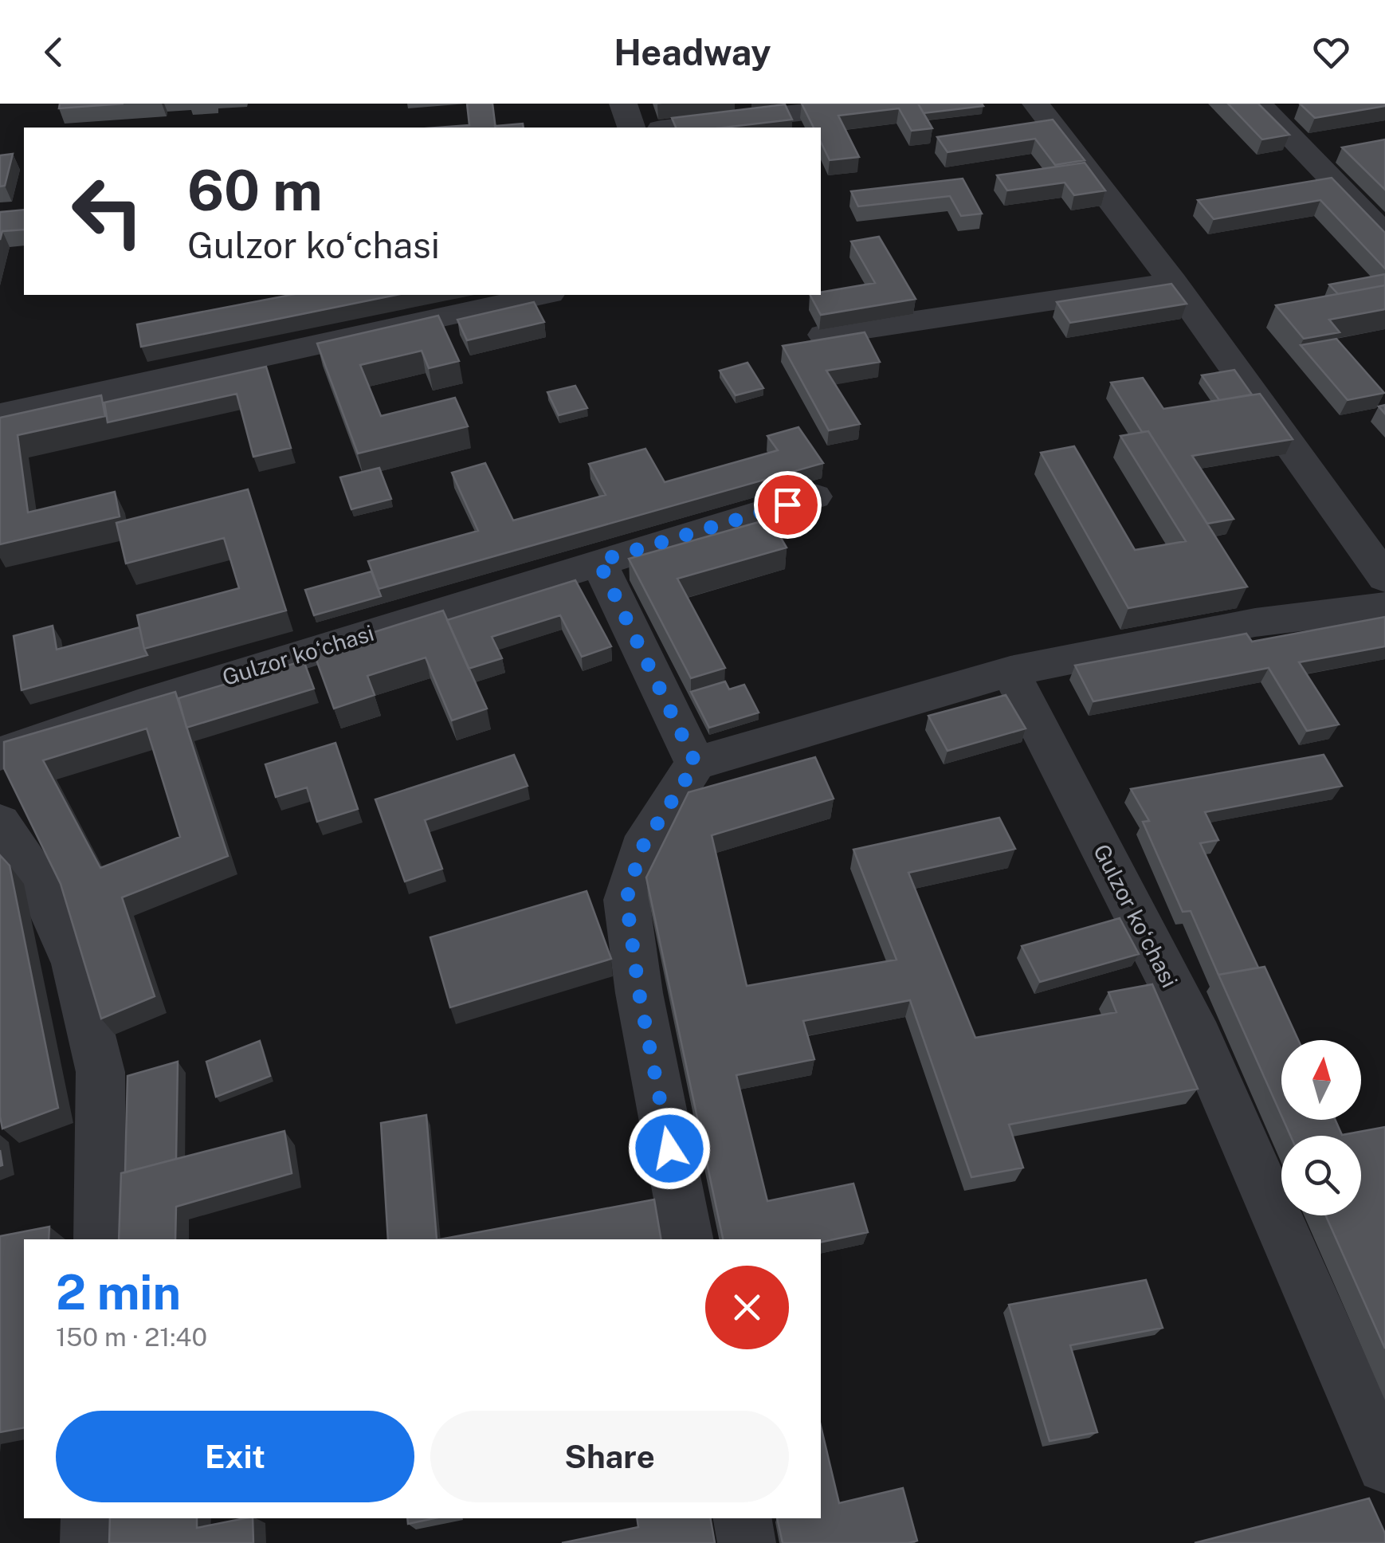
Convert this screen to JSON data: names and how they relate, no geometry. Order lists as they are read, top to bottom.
{
  "streets": {
    "street": ["Gulzor koʻchasi"]
  },
  "north": "top",
  "page": {
    "header": "Headway",
    "turn": ["60 m", "Gulzor koʻchasi"],
    "heading": ["2 min", "150 m · 21:40"],
    "buttons": ["Exit", "Share"]
  }
}
